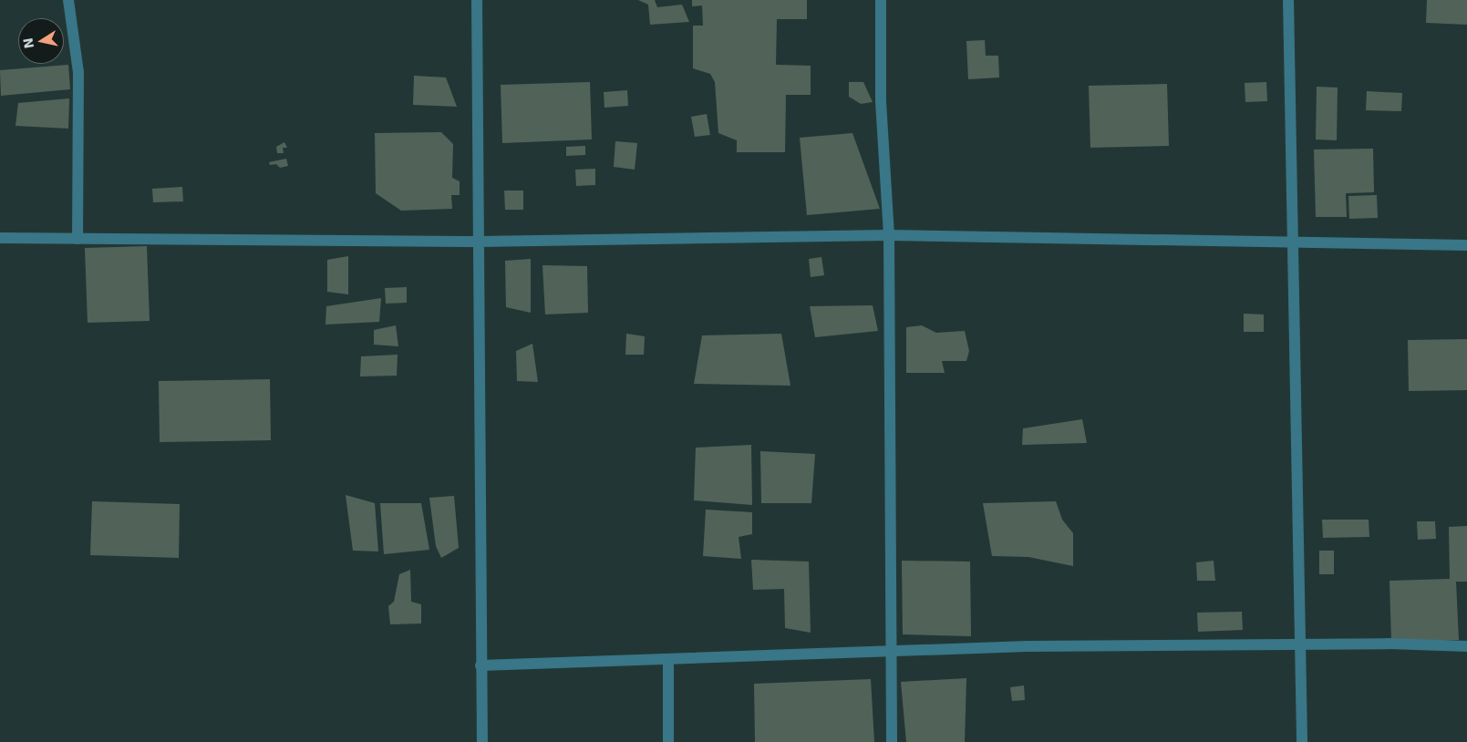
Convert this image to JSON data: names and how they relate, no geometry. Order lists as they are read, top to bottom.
{
  "north": "left"
}
